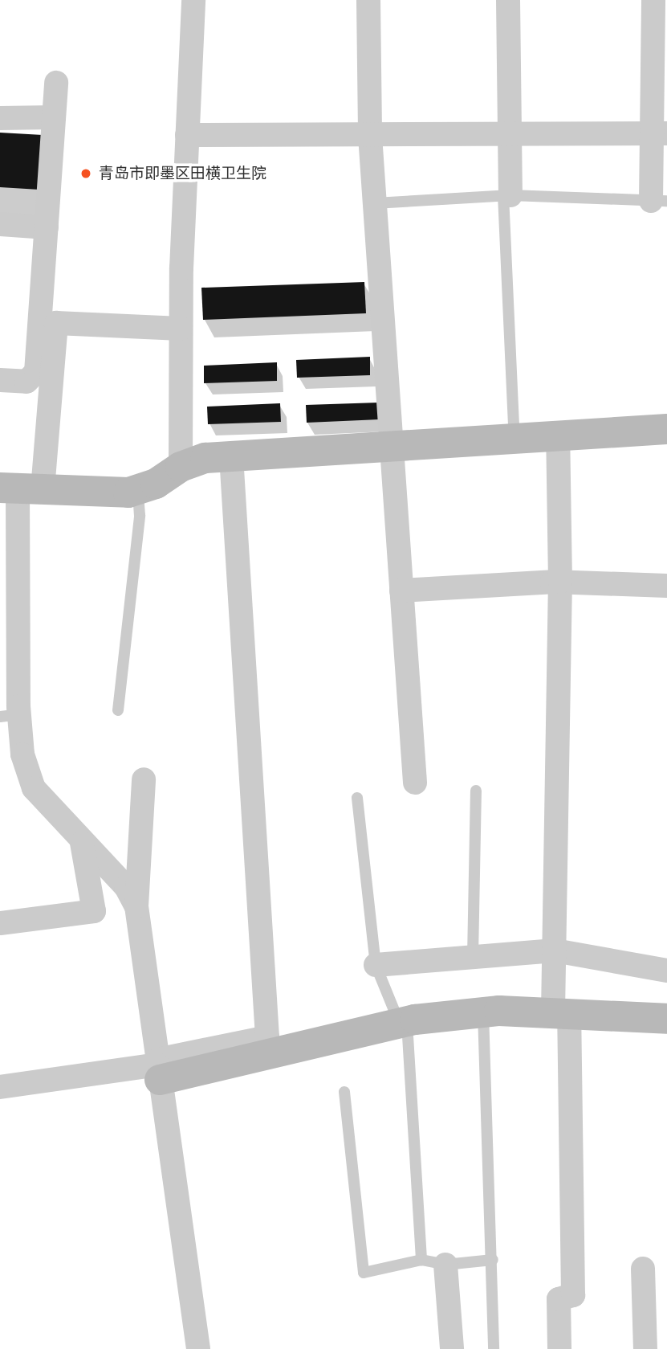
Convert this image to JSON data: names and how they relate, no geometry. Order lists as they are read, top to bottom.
{
  "places": ["青岛市即墨区田横卫生院"]
}
